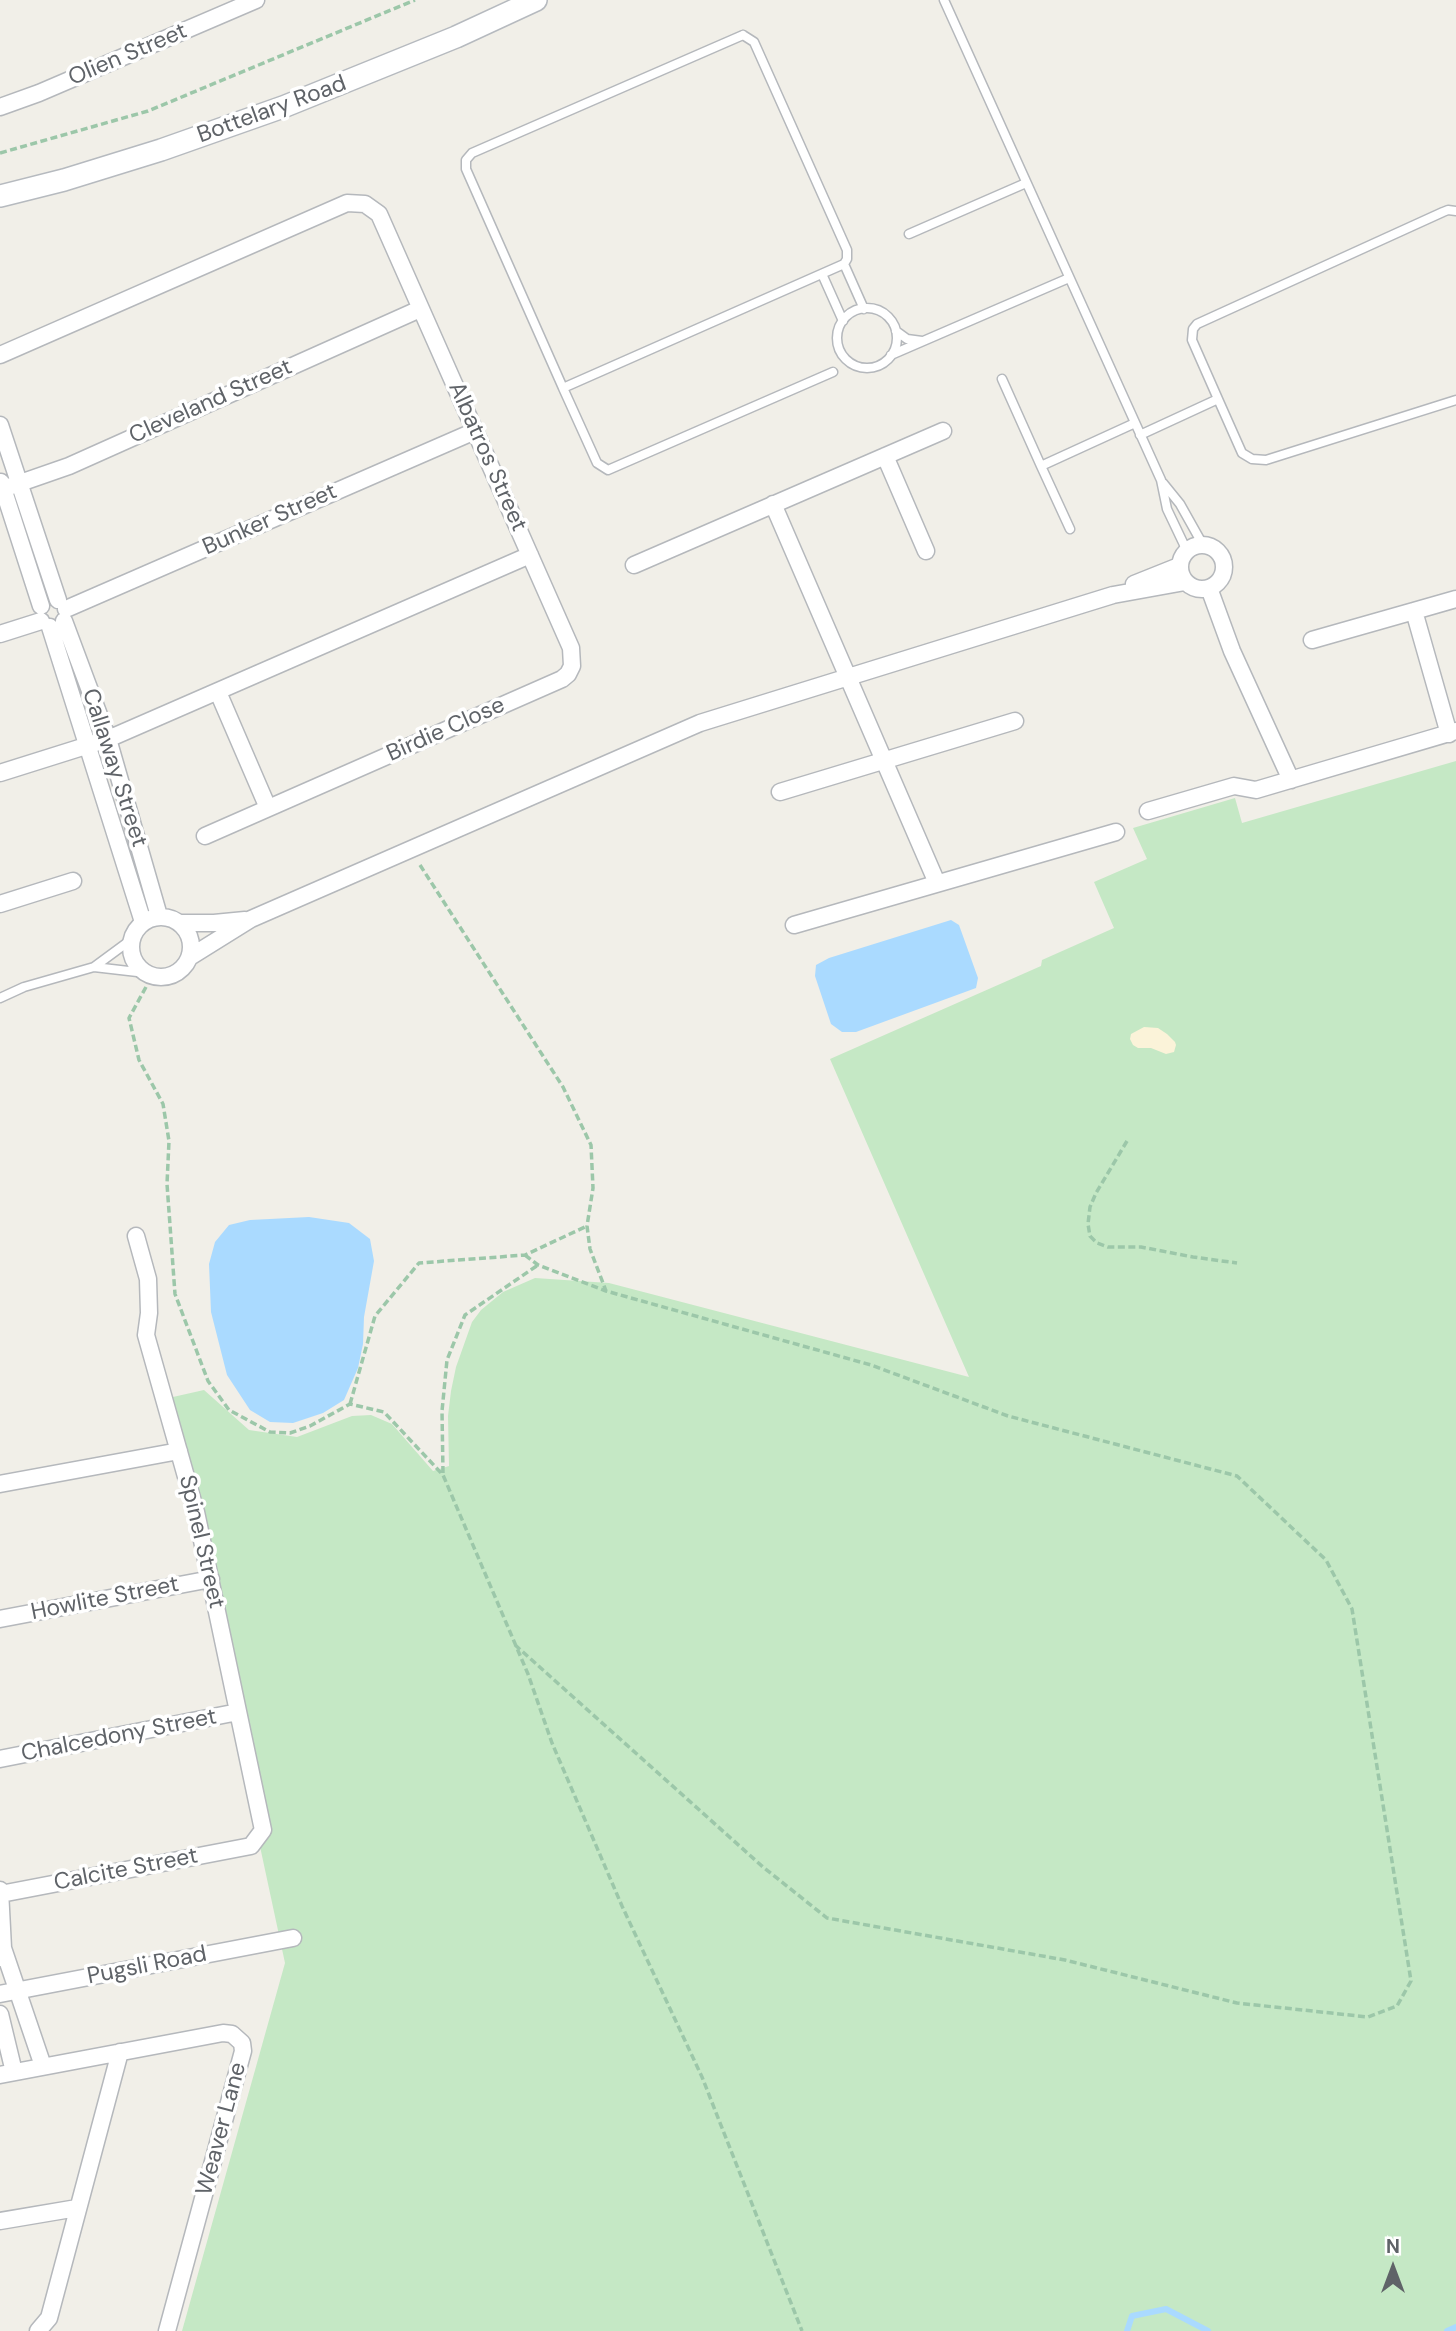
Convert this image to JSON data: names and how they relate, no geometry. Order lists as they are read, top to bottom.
{
  "streets": {
    "main road": ["Bottelary Road"],
    "street": [
      "Olien Street",
      "Cleveland Street",
      "Albatros Street",
      "Bunker Street",
      "Birdie Close",
      "Callaway Street",
      "Spinel Street",
      "Howlite Street",
      "Chalcedony Street",
      "Calcite Street",
      "Pugsli Road",
      "Weaver Lane"
    ]
  },
  "crossings": [
    ["Cleveland Street", "Albatros Street"],
    ["Cleveland Street", "Callaway Street"],
    ["Albatros Street", "Bunker Street"],
    ["Albatros Street", "Birdie Close"],
    ["Albatros Street", "Callaway Street"],
    ["Bunker Street", "Callaway Street"],
    ["Spinel Street", "Howlite Street"],
    ["Spinel Street", "Chalcedony Street"],
    ["Spinel Street", "Calcite Street"]
  ],
  "north": "top"
}
